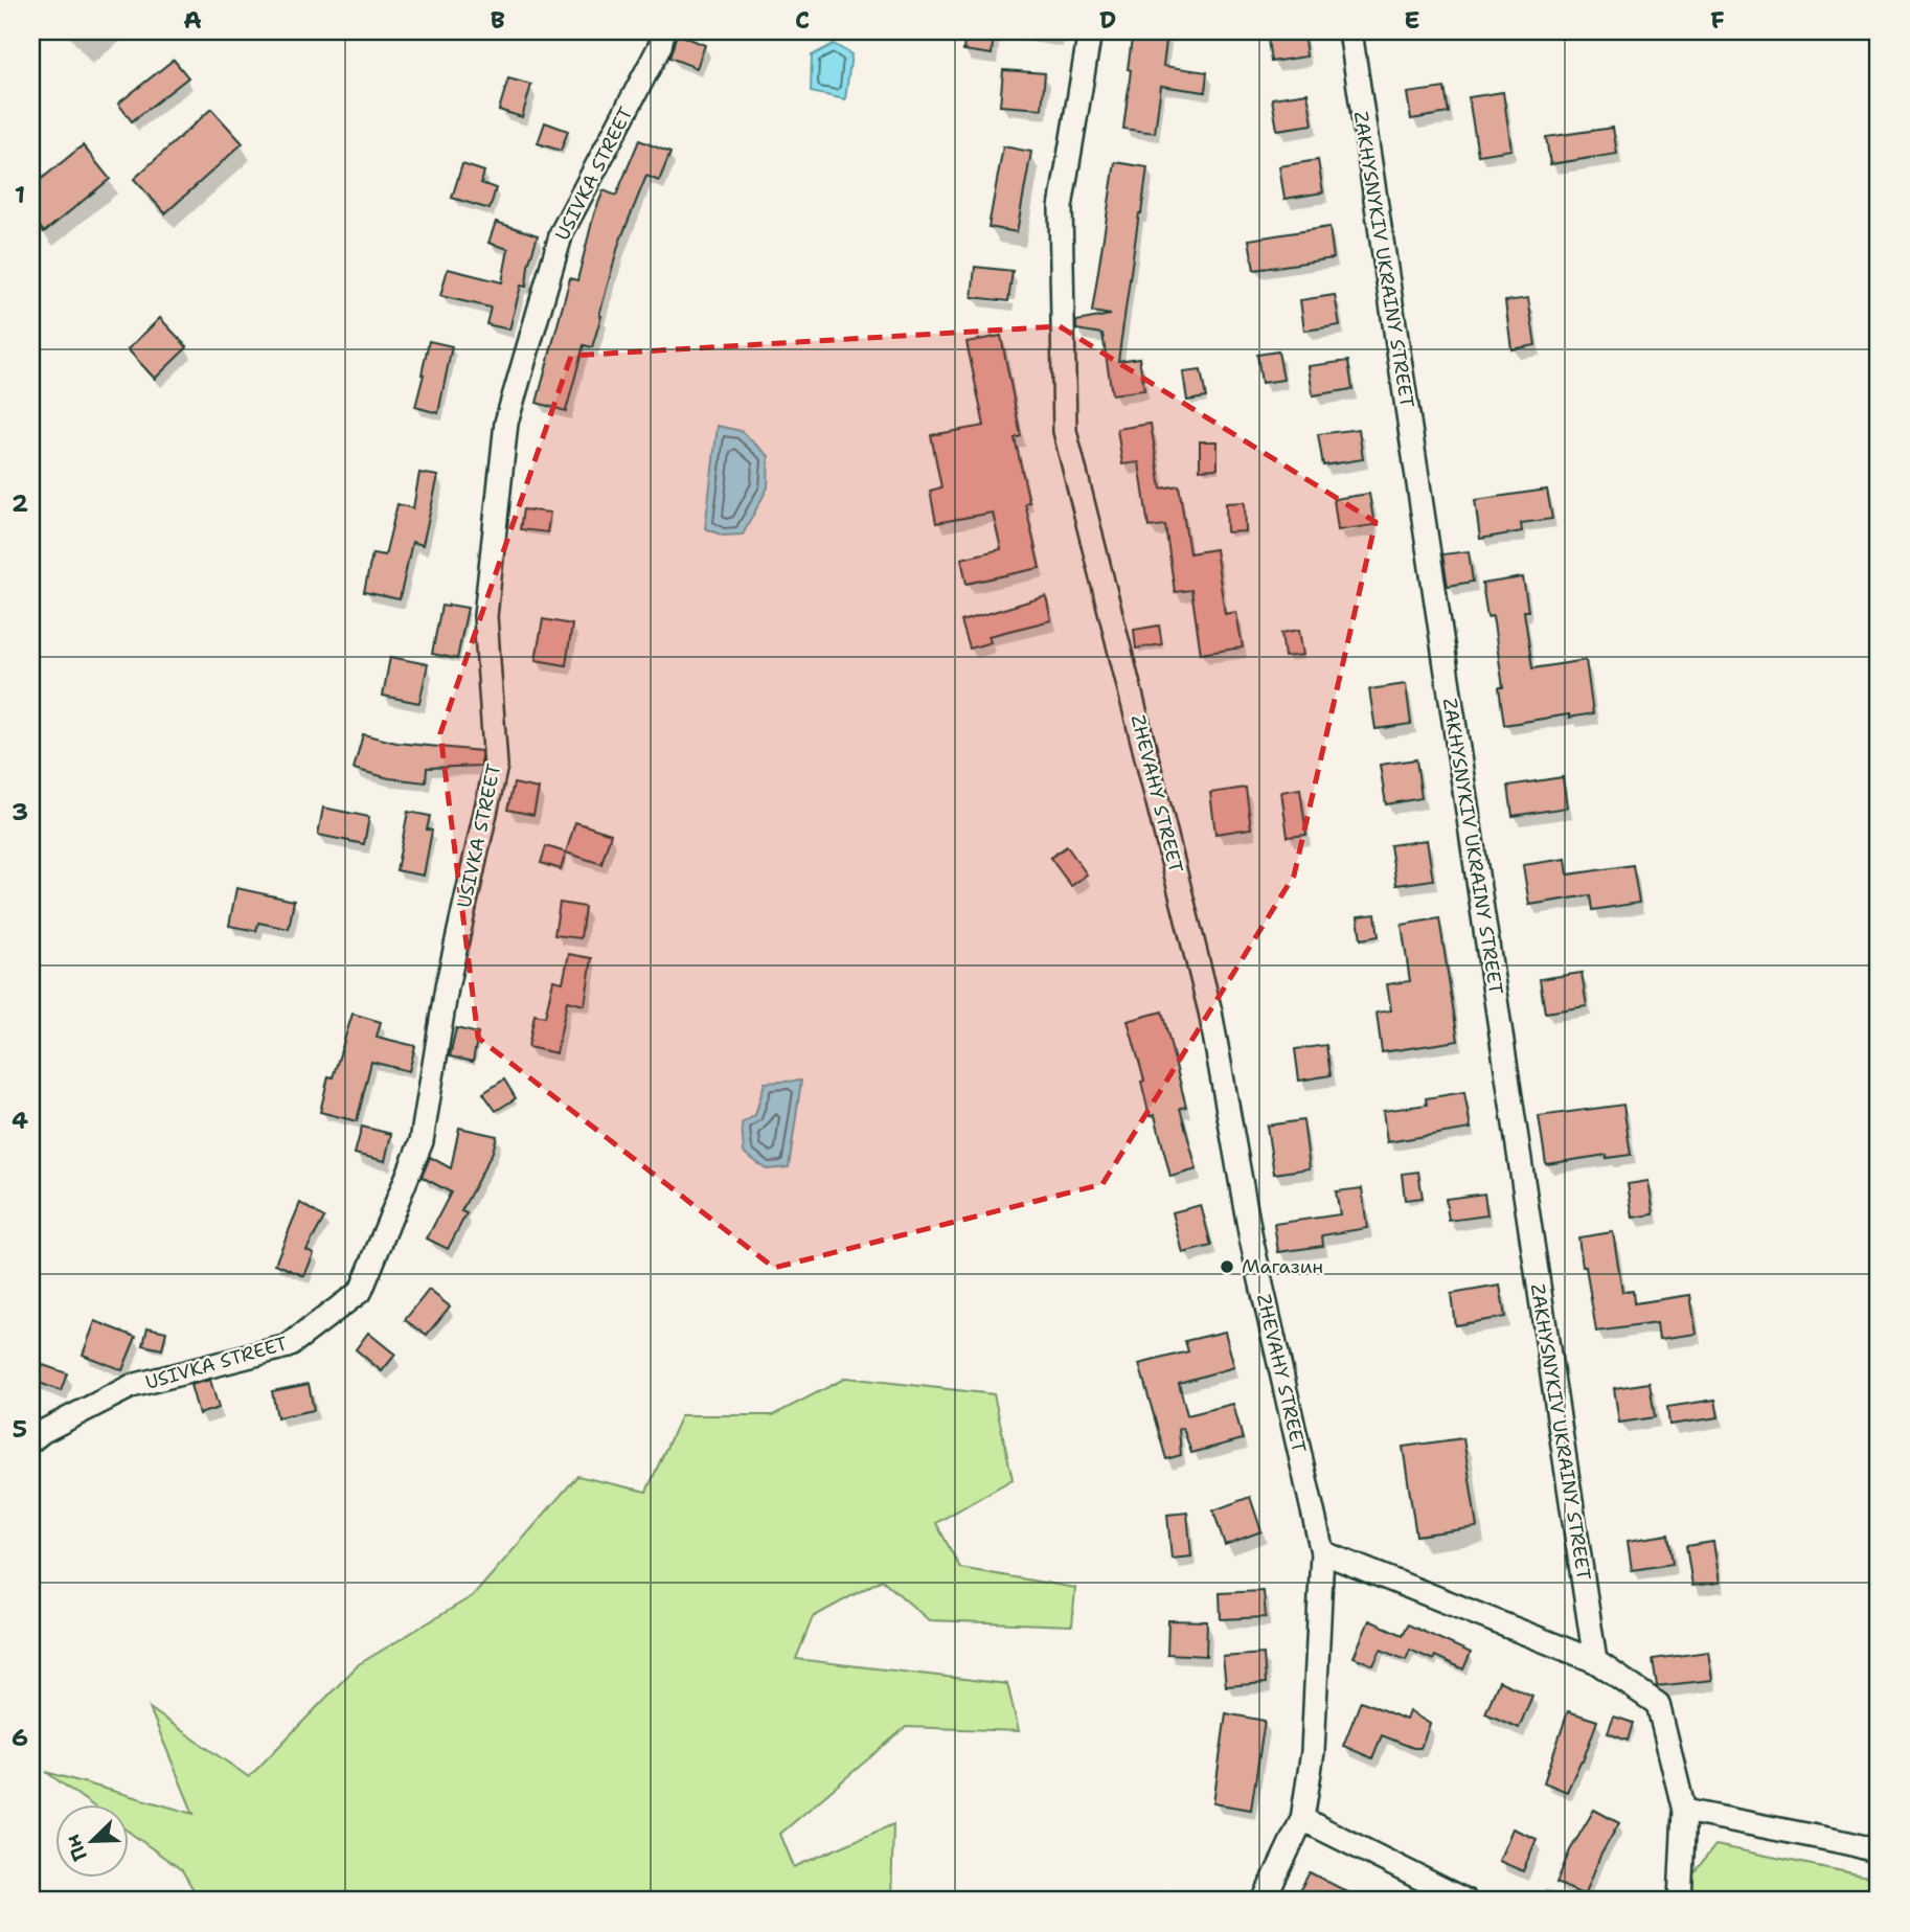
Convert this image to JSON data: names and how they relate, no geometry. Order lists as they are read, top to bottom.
{
  "streets": {
    "street": ["USIVKA STREET", "ZAKHYSNYKIV UKRAINY STREET", "ZHEVAHY STREET"]
  },
  "places": ["Магазин"],
  "north": "bottom left",
  "grid": {
    "columns": [
      "A",
      "B",
      "C",
      "D",
      "E",
      "F"
    ],
    "rows": [
      "1",
      "2",
      "3",
      "4",
      "5",
      "6"
    ]
  }
}
